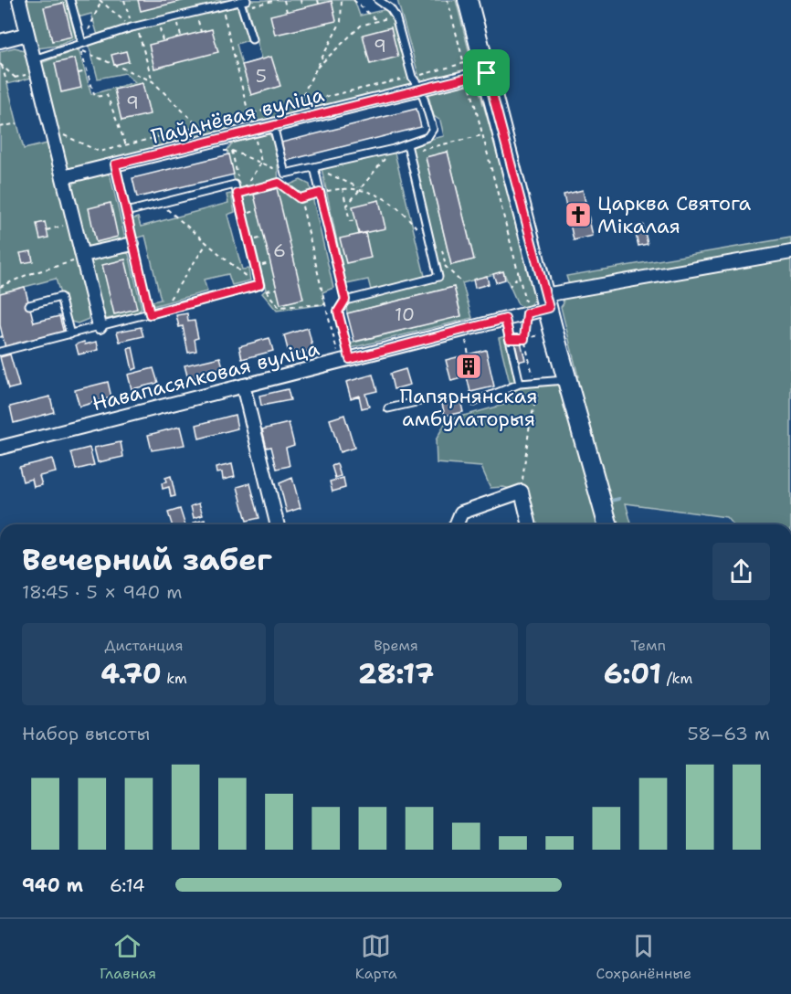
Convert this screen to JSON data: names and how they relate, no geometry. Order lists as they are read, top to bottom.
{
  "streets": {
    "street": ["Паўднёвая вуліца", "Навапасялковая вуліца"]
  },
  "places": {
    "church": ["Царква Святога Мікалая"],
    "building": ["Папярнянская амбулаторыя"]
  },
  "house_numbers": [
    "9",
    "5",
    "9",
    "6",
    "10"
  ],
  "page": {
    "heading": ["Вечерний забег", "18:45 · 5 × 940 m"],
    "stats": [
      ["Дистанция", "4.70 km"],
      ["Время", "28:17"],
      ["Темп", "6:01 /km"]
    ],
    "chart": ["Набор высоты", "58–63 m"],
    "list": [
      {
        "name": "940 m",
        "note": "6:14"
      }
    ],
    "tabs": ["Главная", "Карта", "Сохранённые"]
  }
}
